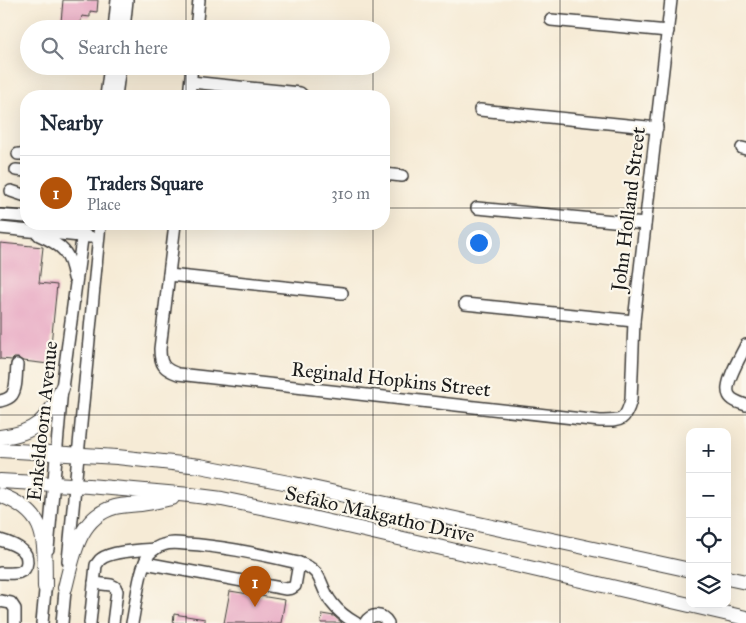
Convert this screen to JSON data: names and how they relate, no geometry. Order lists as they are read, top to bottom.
{
  "streets": {
    "main road": ["Sefako Makgatho Drive"],
    "street": ["John Holland Street", "Reginald Hopkins Street", "Enkeldoorn Avenue"]
  },
  "crossings": [
    ["John Holland Street", "Reginald Hopkins Street"],
    ["Enkeldoorn Avenue", "Sefako Makgatho Drive"]
  ],
  "page": {
    "search": "Search here",
    "heading": "Nearby",
    "list": [
      {
        "mark": "1",
        "name": "Traders Square",
        "note": "Place",
        "value": "310 m"
      }
    ],
    "map_buttons": ["+", "−"],
    "pins": "1"
  }
}
